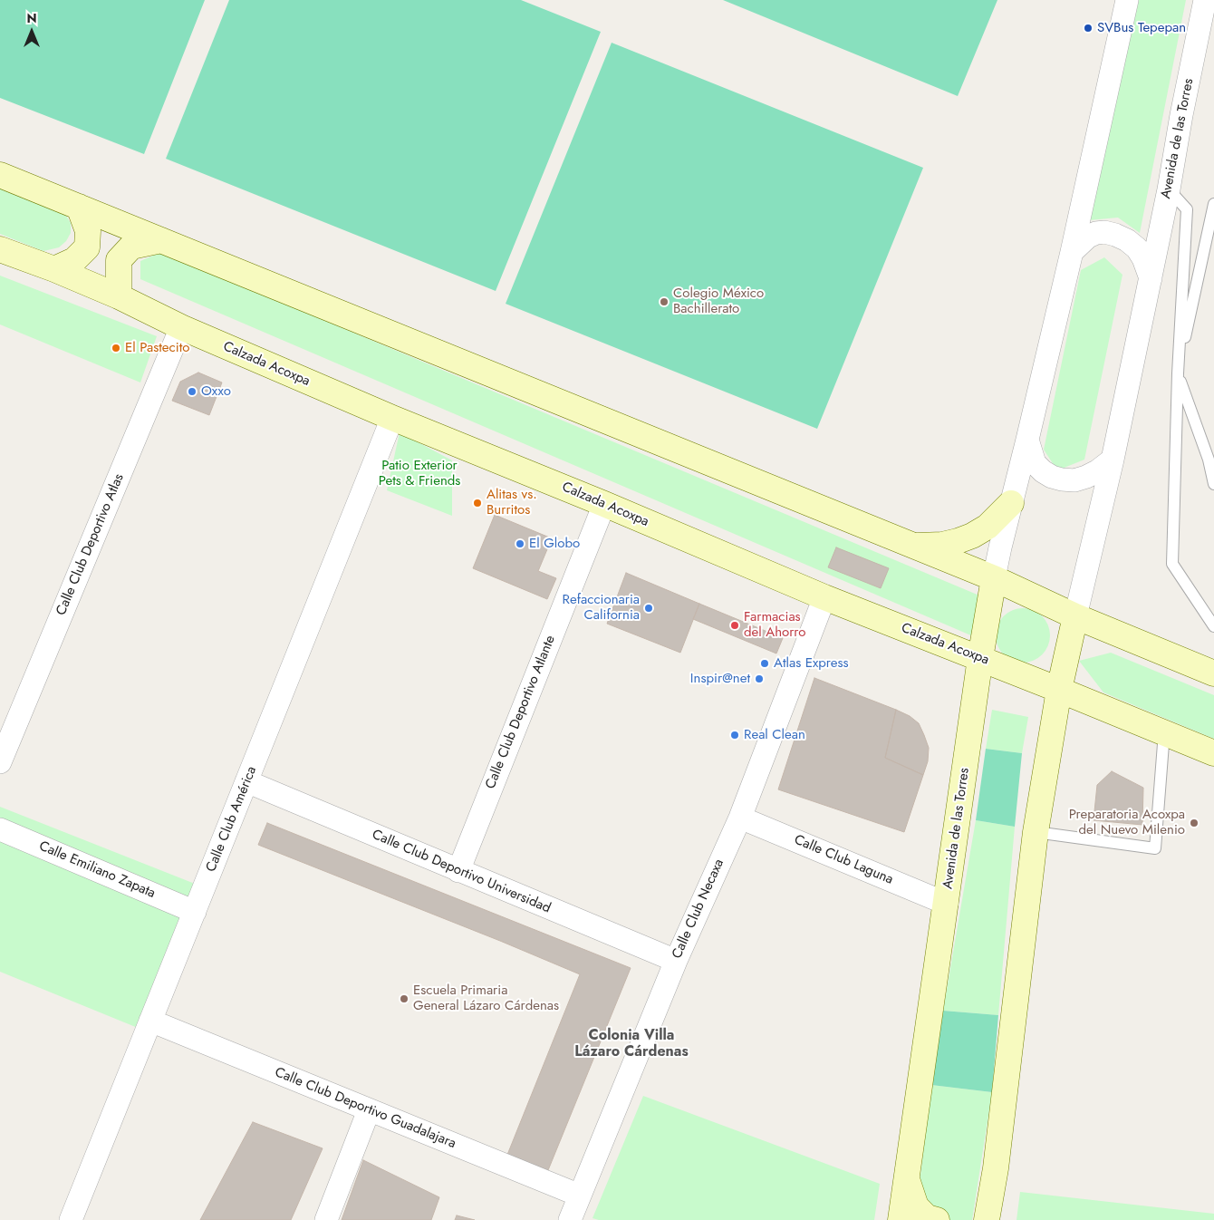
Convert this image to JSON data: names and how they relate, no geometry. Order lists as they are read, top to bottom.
{
  "streets": {
    "main road": ["Avenida de las Torres", "Calzada Acoxpa"],
    "street": [
      "Calle Club Deportivo Atlas",
      "Calle Club Deportivo Atlante",
      "Calle Club América",
      "Calle Club Laguna",
      "Calle Emiliano Zapata",
      "Calle Club Deportivo Universidad",
      "Calle Club Necaxa",
      "Calle Club Deportivo Guadalajara"
    ]
  },
  "crossings": [
    ["Avenida de las Torres", "Calzada Acoxpa"],
    ["Avenida de las Torres", "Calle Club Laguna"],
    ["Calzada Acoxpa", "Calle Club Deportivo Atlas"],
    ["Calzada Acoxpa", "Calle Club Deportivo Atlante"],
    ["Calzada Acoxpa", "Calle Club América"],
    ["Calzada Acoxpa", "Calle Club Necaxa"],
    ["Calle Club Deportivo Atlante", "Calle Club Deportivo Universidad"],
    ["Calle Club América", "Calle Emiliano Zapata"],
    ["Calle Club América", "Calle Club Deportivo Universidad"],
    ["Calle Club América", "Calle Club Deportivo Guadalajara"],
    ["Calle Club Laguna", "Calle Club Necaxa"],
    ["Calle Club Deportivo Universidad", "Calle Club Necaxa"],
    ["Calle Club Necaxa", "Calle Club Deportivo Guadalajara"]
  ],
  "districts": ["Colonia Villa Lázaro Cárdenas"],
  "parks": ["Patio Exterior Pets & Friends"],
  "places": [
    "SVBus Tepepan",
    "Colegio México Bachillerato",
    "El Pastecito",
    "Oxxo",
    "Alitas vs. Burritos",
    "El Globo",
    "Refaccionaria California",
    "Farmacias del Ahorro",
    "Atlas Express",
    "Inspir@net",
    "Real Clean",
    "Preparatoria Acoxpa del Nuevo Milenio",
    "Escuela Primaria General Lázaro Cárdenas"
  ],
  "north": "top"
}
